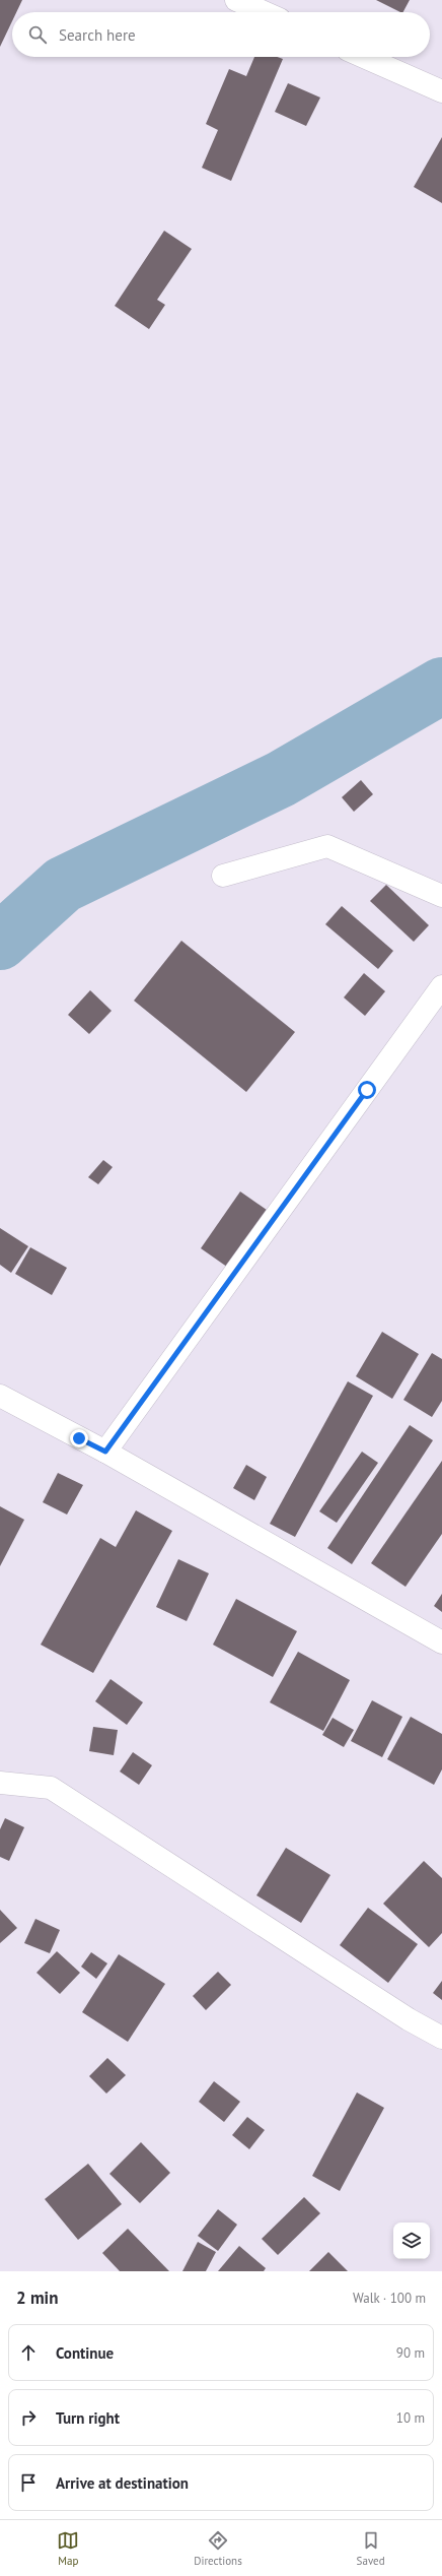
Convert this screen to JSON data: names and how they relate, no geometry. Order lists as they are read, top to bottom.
{
  "page": {
    "search": "Search here",
    "heading": ["2 min", "Walk · 100 m"],
    "list": [
      ["Continue", "90 m"],
      ["Turn right", "10 m"],
      "Arrive at destination"
    ],
    "nav": ["Map", "Directions", "Saved"]
  }
}
